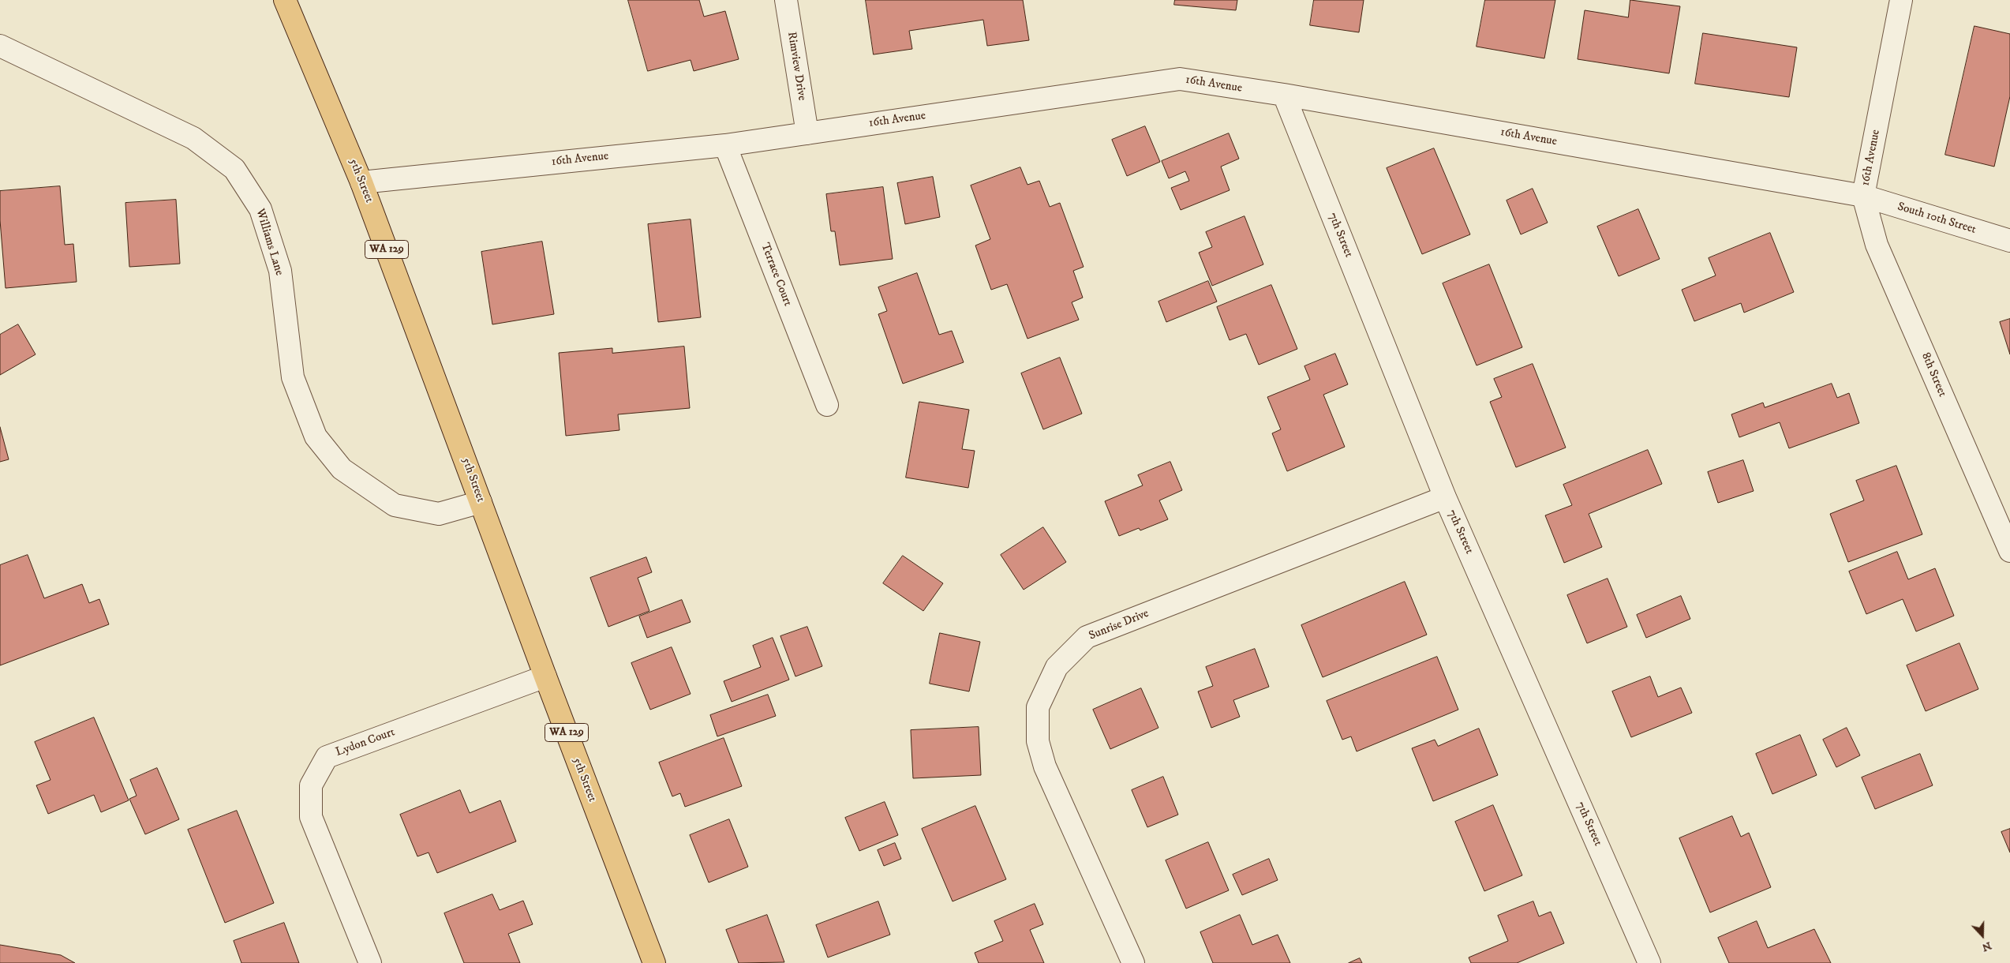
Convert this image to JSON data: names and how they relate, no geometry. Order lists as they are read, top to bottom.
{
  "streets": {
    "main road": ["5th Street", "WA 129"],
    "street": [
      "Rimview Drive",
      "16th Avenue",
      "South 10th Street",
      "7th Street",
      "Williams Lane",
      "Terrace Court",
      "8th Street",
      "Sunrise Drive",
      "Lydon Court"
    ]
  },
  "crossings": [
    ["Rimview Drive", "16th Avenue"],
    ["16th Avenue", "5th Street"],
    ["16th Avenue", "South 10th Street"],
    ["16th Avenue", "7th Street"],
    ["16th Avenue", "Terrace Court"],
    ["16th Avenue", "8th Street"],
    ["5th Street", "Williams Lane"],
    ["5th Street", "Lydon Court"],
    ["South 10th Street", "8th Street"],
    ["7th Street", "Sunrise Drive"]
  ],
  "north": "bottom"
}
